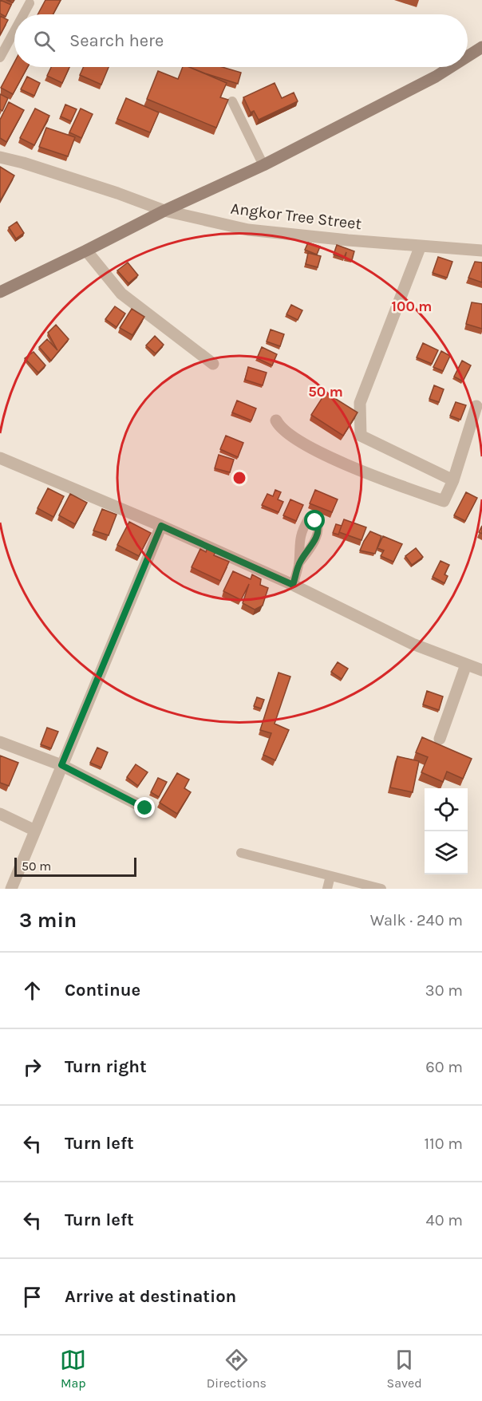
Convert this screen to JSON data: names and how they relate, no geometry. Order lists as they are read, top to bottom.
{
  "streets": {
    "street": ["Angkor Tree Street"]
  },
  "scale_bar": "50 m",
  "page": {
    "search": "Search here",
    "scale": "50 m",
    "heading": ["3 min", "Walk · 240 m"],
    "list": [
      ["Continue", "30 m"],
      ["Turn right", "60 m"],
      ["Turn left", "110 m"],
      ["Turn left", "40 m"],
      "Arrive at destination"
    ],
    "nav": ["Map", "Directions", "Saved"]
  },
  "rings": ["100 m", "50 m"]
}
